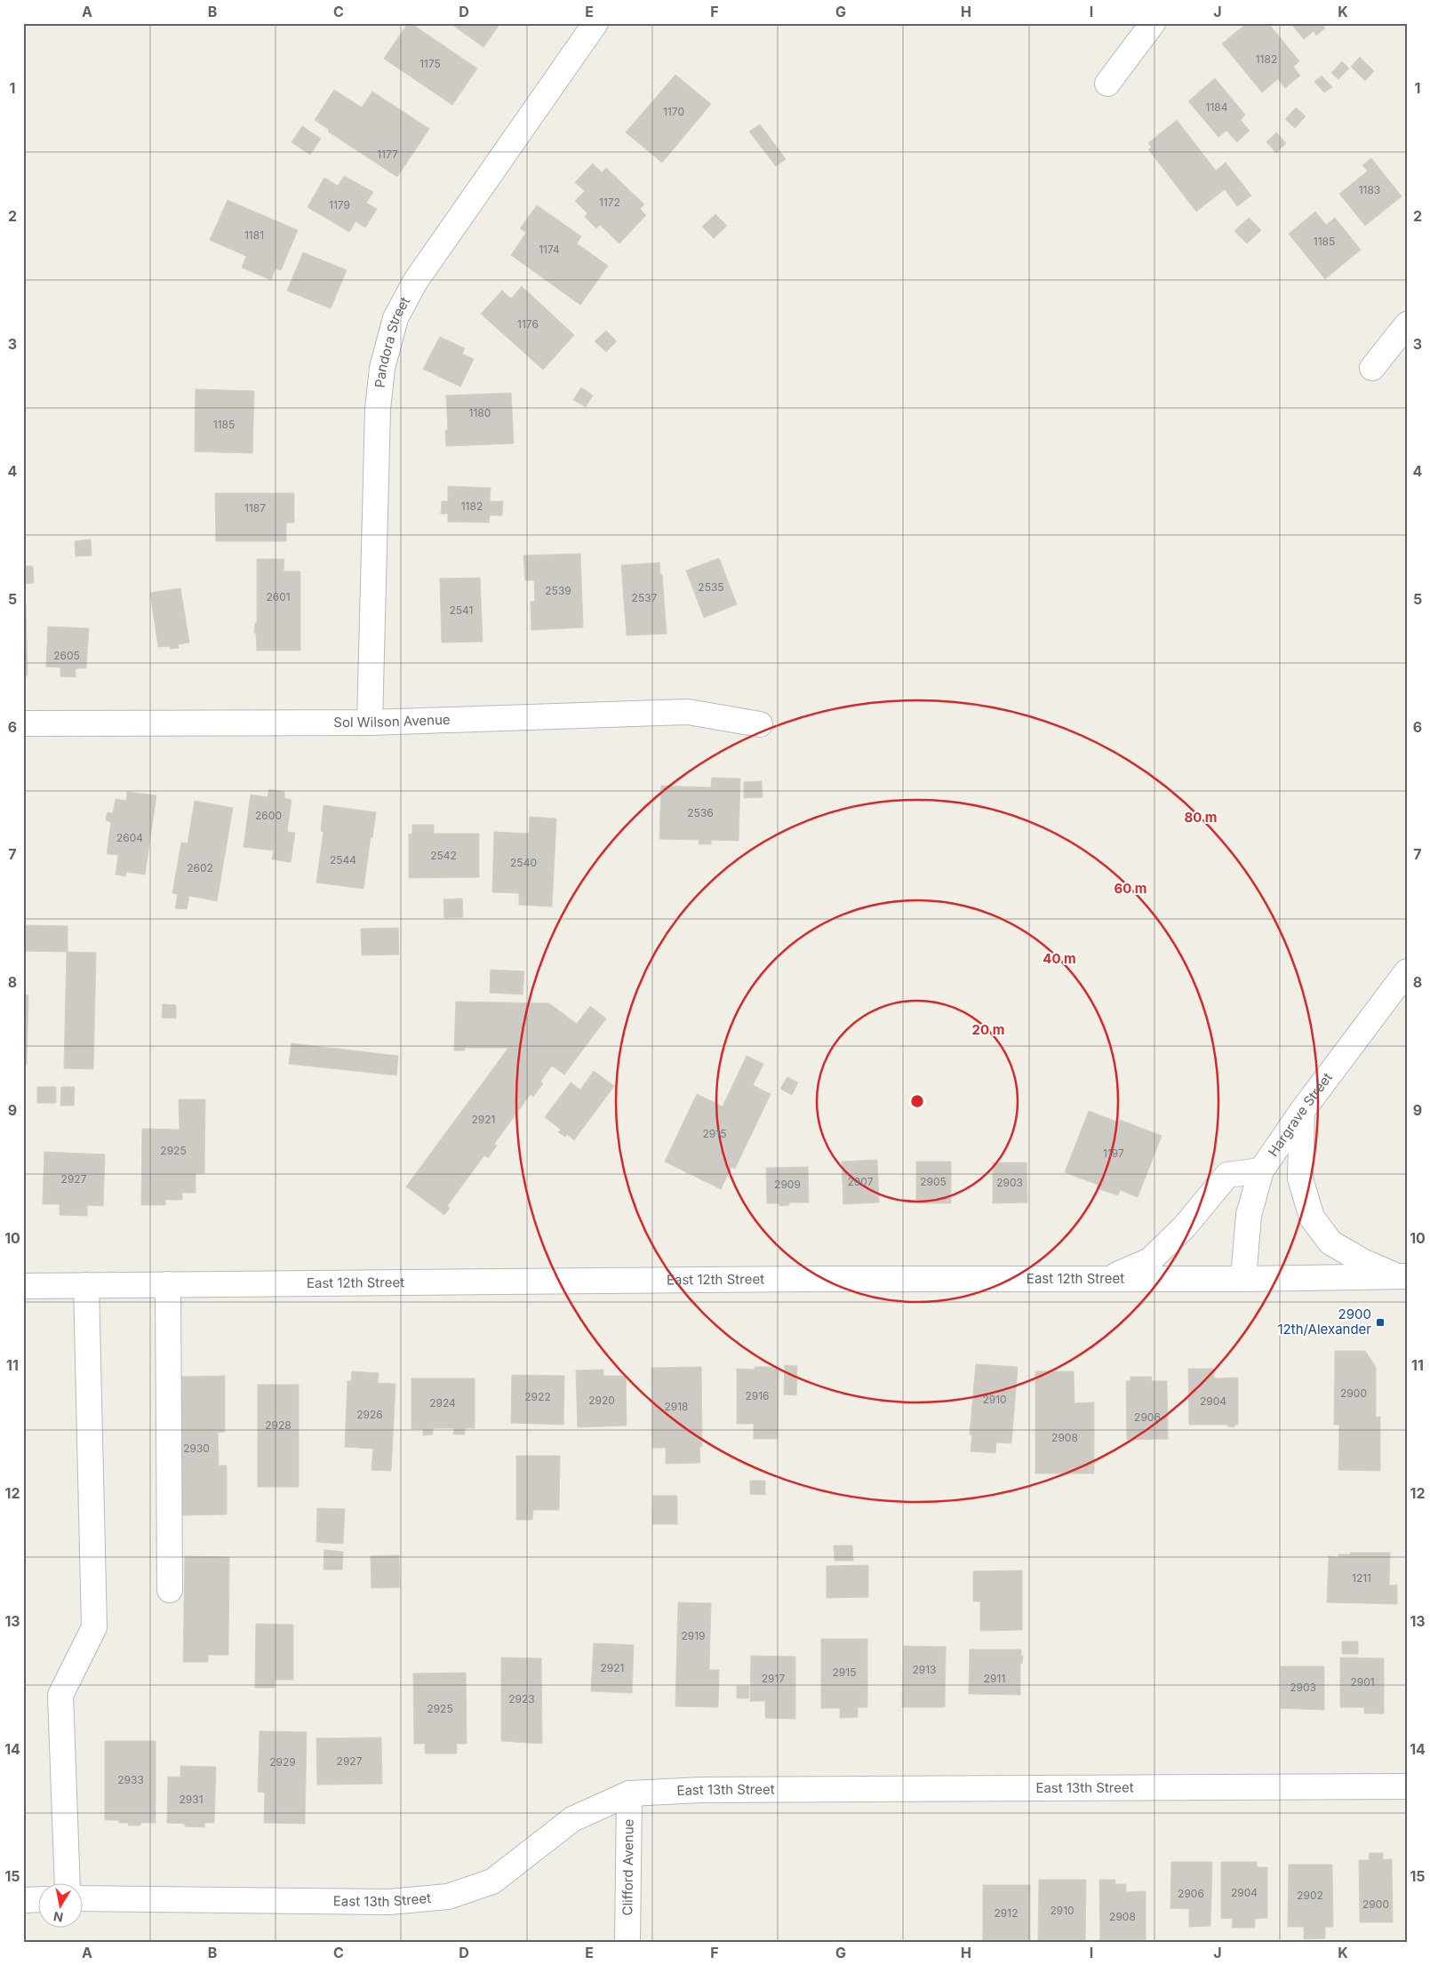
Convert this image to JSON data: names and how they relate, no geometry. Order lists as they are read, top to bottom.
{
  "streets": {
    "street": [
      "Pandora Street",
      "Sol Wilson Avenue",
      "Hargrave Street",
      "East 12th Street",
      "East 13th Street",
      "Clifford Avenue"
    ]
  },
  "crossings": [
    ["Pandora Street", "Sol Wilson Avenue"],
    ["Hargrave Street", "East 12th Street"],
    ["East 13th Street", "Clifford Avenue"]
  ],
  "places": {
    "transit": ["2900 12th/Alexander"]
  },
  "house_numbers": [
    "1182",
    "1175",
    "1184",
    "1170",
    "1177",
    "1183",
    "1172",
    "1179",
    "1181",
    "1185",
    "1174",
    "1176",
    "1180",
    "1185",
    "1182",
    "1187",
    "2535",
    "2539",
    "2601",
    "2537",
    "2541",
    "2605",
    "2536",
    "2600",
    "2604",
    "2542",
    "2544",
    "2540",
    "2602",
    "2921",
    "2915",
    "2925",
    "1197",
    "2927",
    "2907",
    "2905",
    "2903",
    "2909",
    "2900",
    "2916",
    "2922",
    "2910",
    "2920",
    "2904",
    "2924",
    "2918",
    "2926",
    "2906",
    "2928",
    "2908",
    "2930",
    "1211",
    "2919",
    "2921",
    "2913",
    "2915",
    "2917",
    "2911",
    "2901",
    "2903",
    "2923",
    "2925",
    "2927",
    "2929",
    "2933",
    "2931",
    "2904",
    "2906",
    "2902",
    "2900",
    "2910",
    "2912",
    "2908"
  ],
  "north": "bottom",
  "grid": {
    "columns": [
      "A",
      "B",
      "C",
      "D",
      "E",
      "F",
      "G",
      "H",
      "I",
      "J",
      "K"
    ],
    "rows": [
      "1",
      "2",
      "3",
      "4",
      "5",
      "6",
      "7",
      "8",
      "9",
      "10",
      "11",
      "12",
      "13",
      "14",
      "15"
    ]
  },
  "rings": [
    "80 m",
    "60 m",
    "40 m",
    "20 m"
  ]
}
